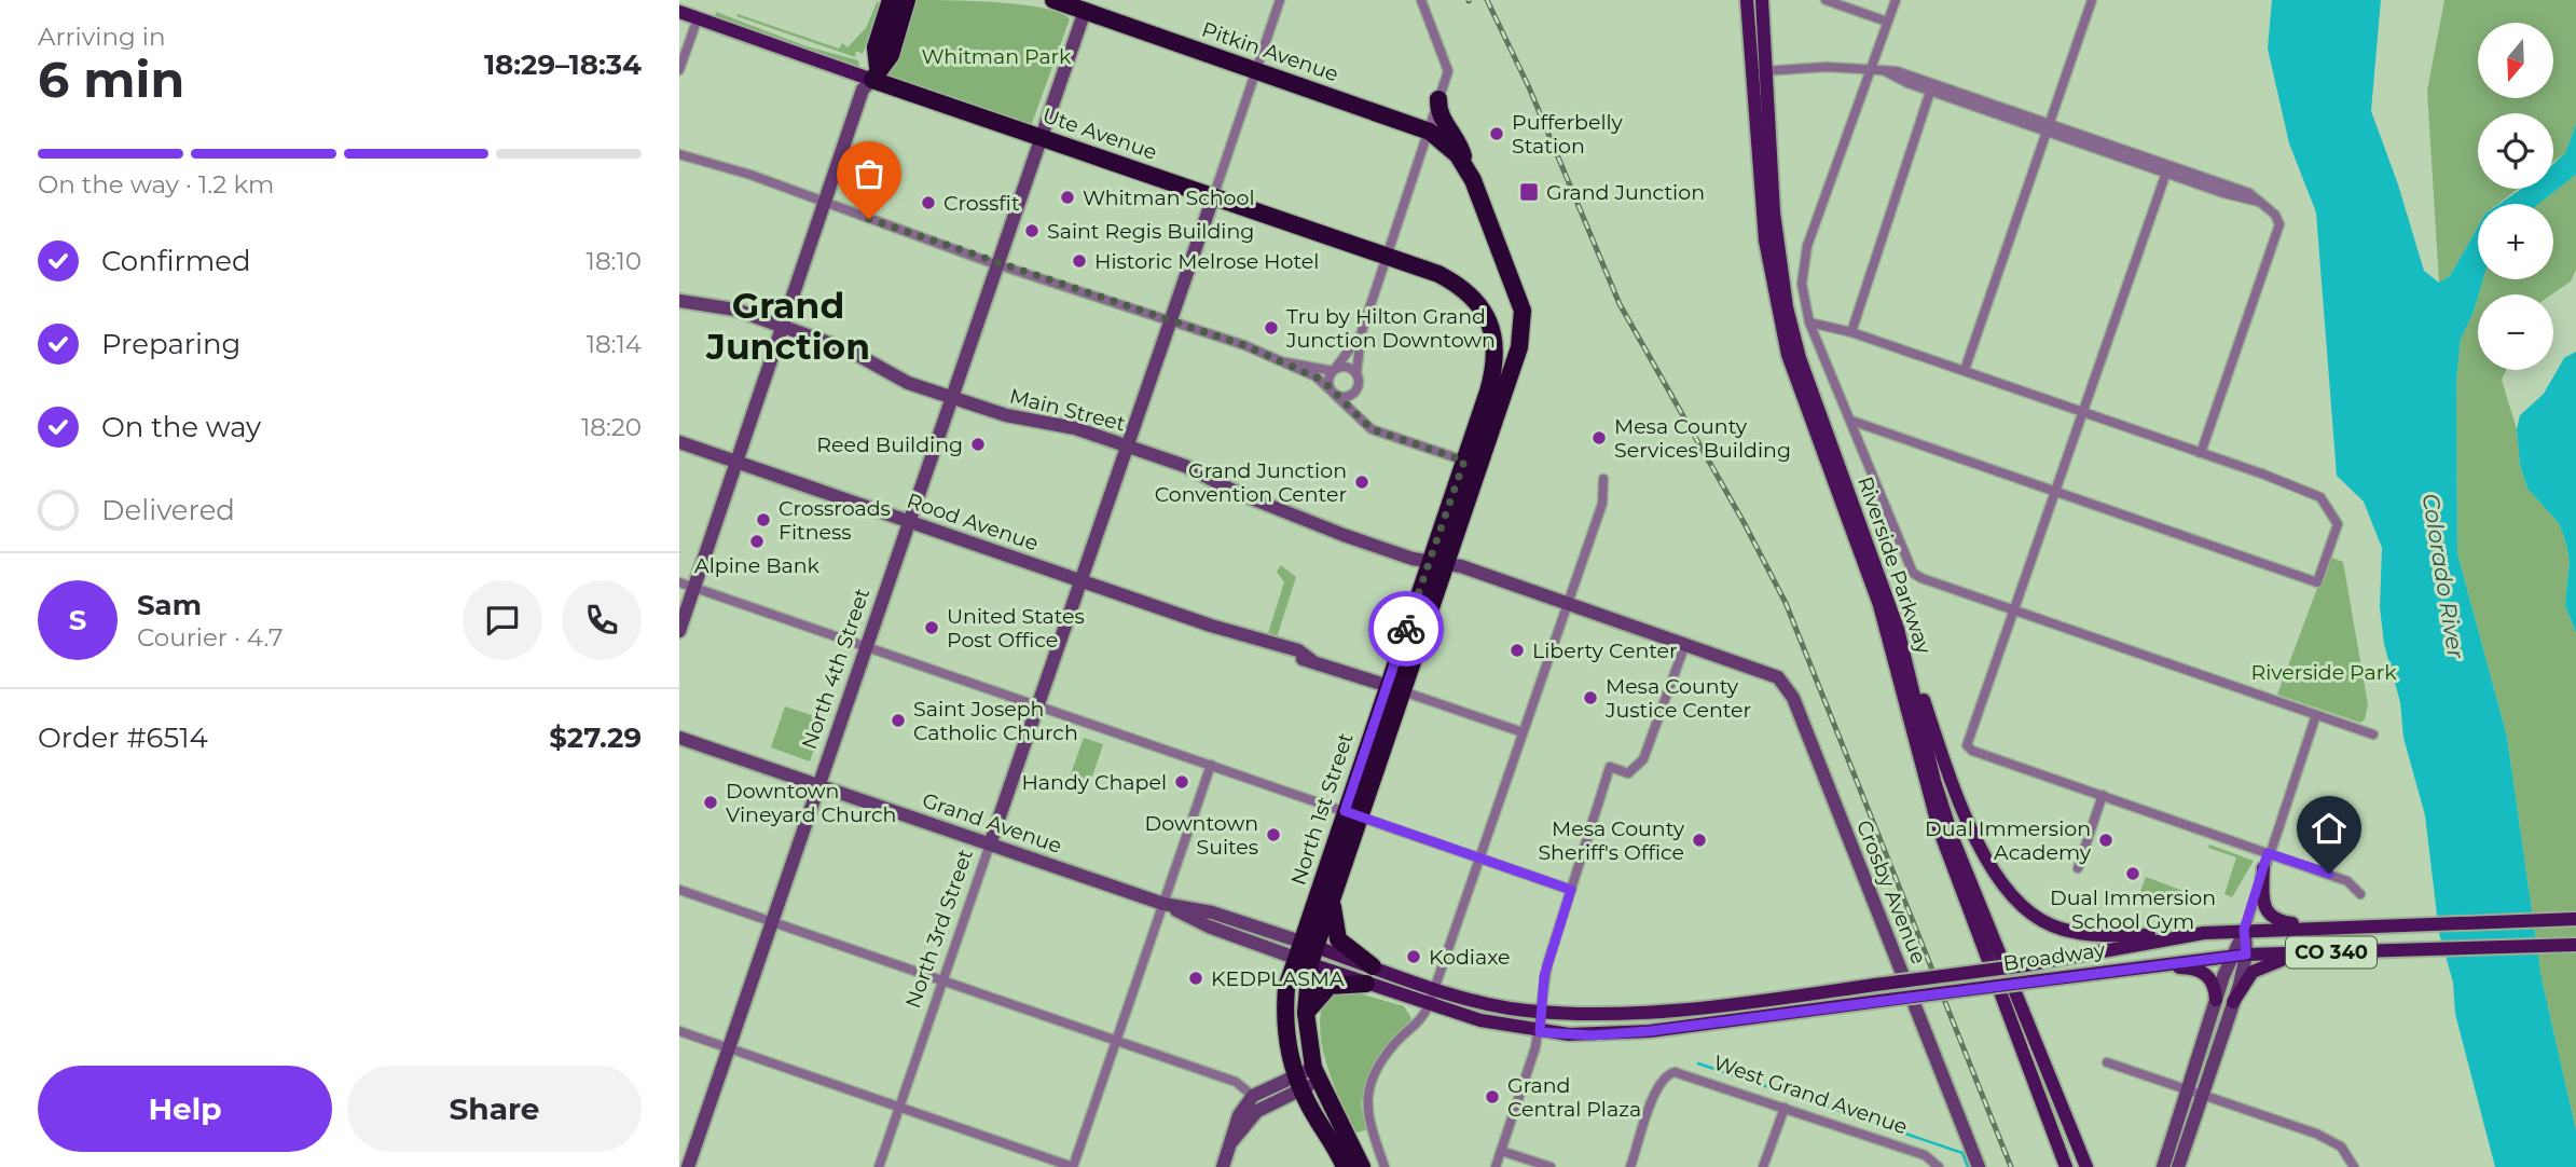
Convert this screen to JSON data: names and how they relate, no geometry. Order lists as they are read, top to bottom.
{
  "streets": {
    "highway": ["Pitkin Avenue", "Ute Avenue", "North 1st Street"],
    "main road": [
      "Riverside Parkway",
      "Grand Avenue",
      "CO 340",
      "Broadway"
    ],
    "street": [
      "Main Street",
      "Rood Avenue",
      "North 4th Street",
      "Crosby Avenue",
      "North 3rd Street",
      "West Grand Avenue"
    ]
  },
  "crossings": [
    ["Pitkin Avenue", "North 4th Street"],
    ["Ute Avenue", "North 4th Street"],
    ["Ute Avenue", "North 3rd Street"],
    ["Main Street", "North 4th Street"],
    ["Main Street", "North 1st Street"],
    ["Main Street", "Crosby Avenue"],
    ["Main Street", "North 3rd Street"],
    ["Rood Avenue", "North 4th Street"],
    ["Rood Avenue", "North 1st Street"],
    ["Rood Avenue", "North 3rd Street"],
    ["North 4th Street", "Grand Avenue"],
    ["North 1st Street", "Grand Avenue"],
    ["North 1st Street", "CO 340"],
    ["Grand Avenue", "North 3rd Street"],
    ["Grand Avenue", "CO 340"],
    ["Grand Avenue", "Broadway"],
    ["CO 340", "Broadway"]
  ],
  "districts": ["Grand Junction"],
  "water": ["Colorado River"],
  "parks": ["Whitman Park", "Riverside Park"],
  "places": {
    "other": [
      "Pufferbelly Station",
      "Whitman School",
      "Crossfit",
      "Saint Regis Building",
      "Historic Melrose Hotel",
      "Tru by Hilton Grand Junction Downtown",
      "Mesa County Services Building",
      "Reed Building",
      "Grand Junction Convention Center",
      "Crossroads Fitness",
      "Alpine Bank",
      "United States Post Office",
      "Liberty Center",
      "Mesa County Justice Center",
      "Saint Joseph Catholic Church",
      "Handy Chapel",
      "Downtown Vineyard Church",
      "Downtown Suites",
      "Mesa County Sheriff's Office",
      "Dual Immersion Academy",
      "Dual Immersion School Gym",
      "Kodiaxe",
      "KEDPLASMA",
      "Grand Central Plaza"
    ],
    "transit": ["Grand Junction"]
  },
  "north": "bottom",
  "page": {
    "heading": ["6 min", "Arriving in", "18:29–18:34"],
    "panel": [
      "Sam",
      "Courier · 4.7",
      "Order #6514",
      "$27.29"
    ],
    "map_buttons": ["+", "−"],
    "bar": "On the way · 1.2 km",
    "list": [
      ["Confirmed", "18:10"],
      ["Preparing", "18:14"],
      ["On the way", "18:20"],
      "Delivered"
    ],
    "round": "S",
    "buttons": ["Help", "Share"]
  }
}
